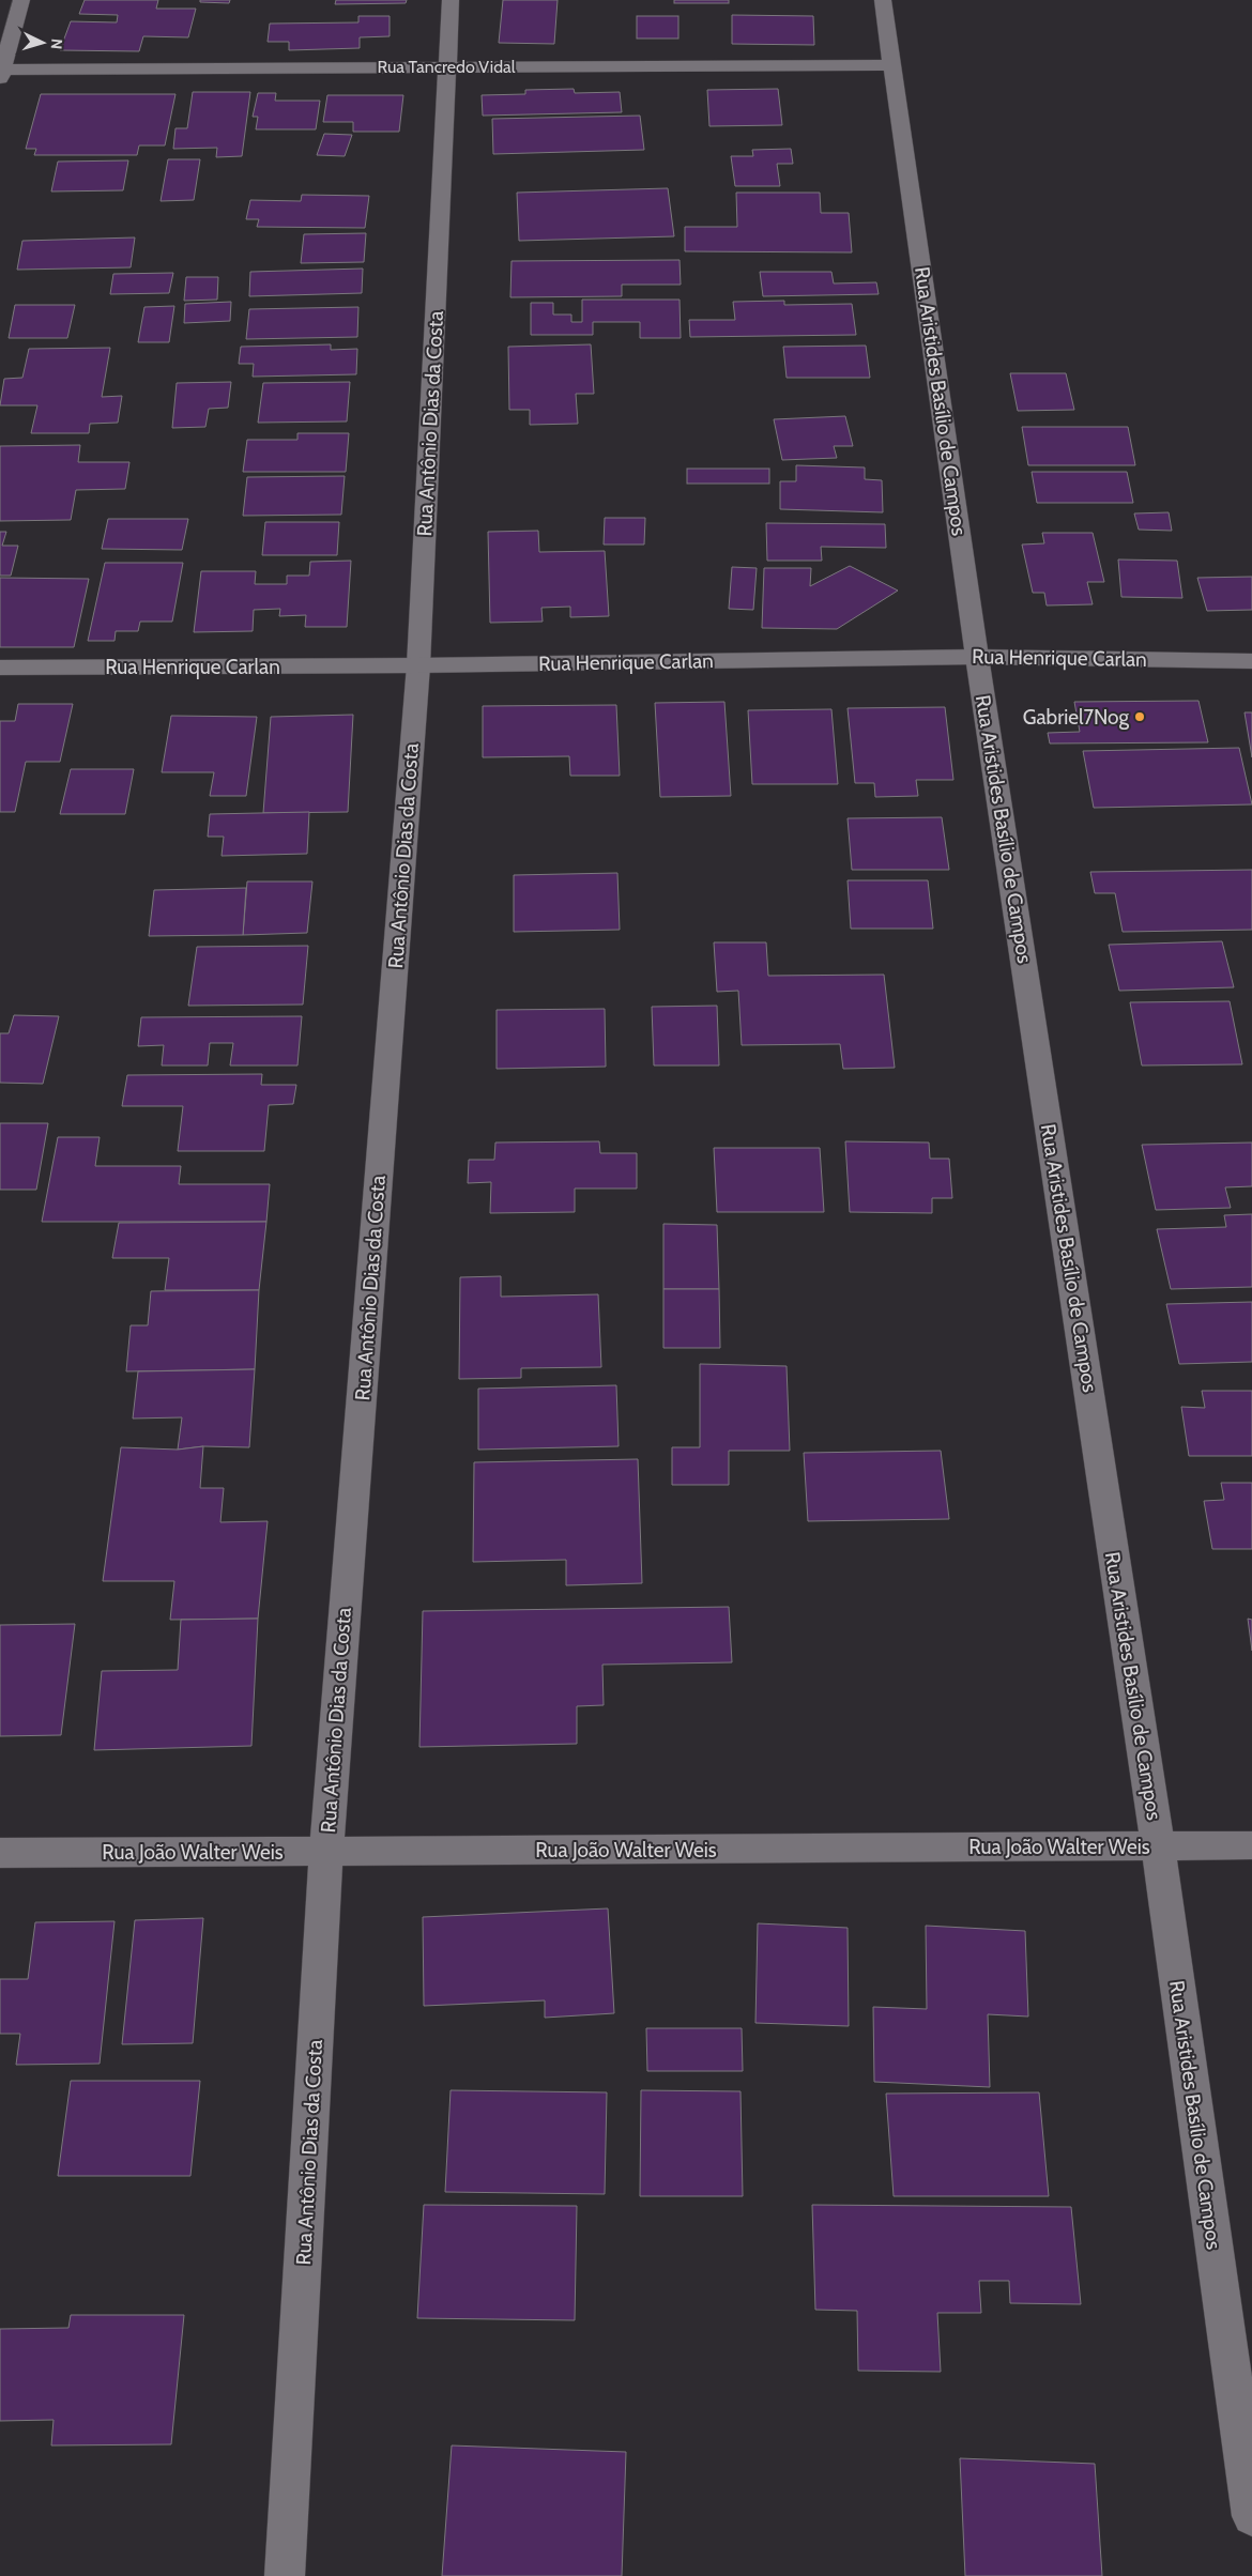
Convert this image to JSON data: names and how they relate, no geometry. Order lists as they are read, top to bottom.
{
  "streets": {
    "street": [
      "Rua Tancredo Vidal",
      "Rua Aristides Basílio de Campos",
      "Rua Antônio Dias da Costa",
      "Rua Henrique Carlan",
      "Rua João Walter Weis"
    ]
  },
  "crossings": [
    ["Rua Tancredo Vidal", "Rua Aristides Basílio de Campos"],
    ["Rua Tancredo Vidal", "Rua Antônio Dias da Costa"],
    ["Rua Aristides Basílio de Campos", "Rua Henrique Carlan"],
    ["Rua Aristides Basílio de Campos", "Rua João Walter Weis"],
    ["Rua Antônio Dias da Costa", "Rua Henrique Carlan"],
    ["Rua Antônio Dias da Costa", "Rua João Walter Weis"]
  ],
  "places": ["Gabriel7Nog"],
  "north": "right"
}
